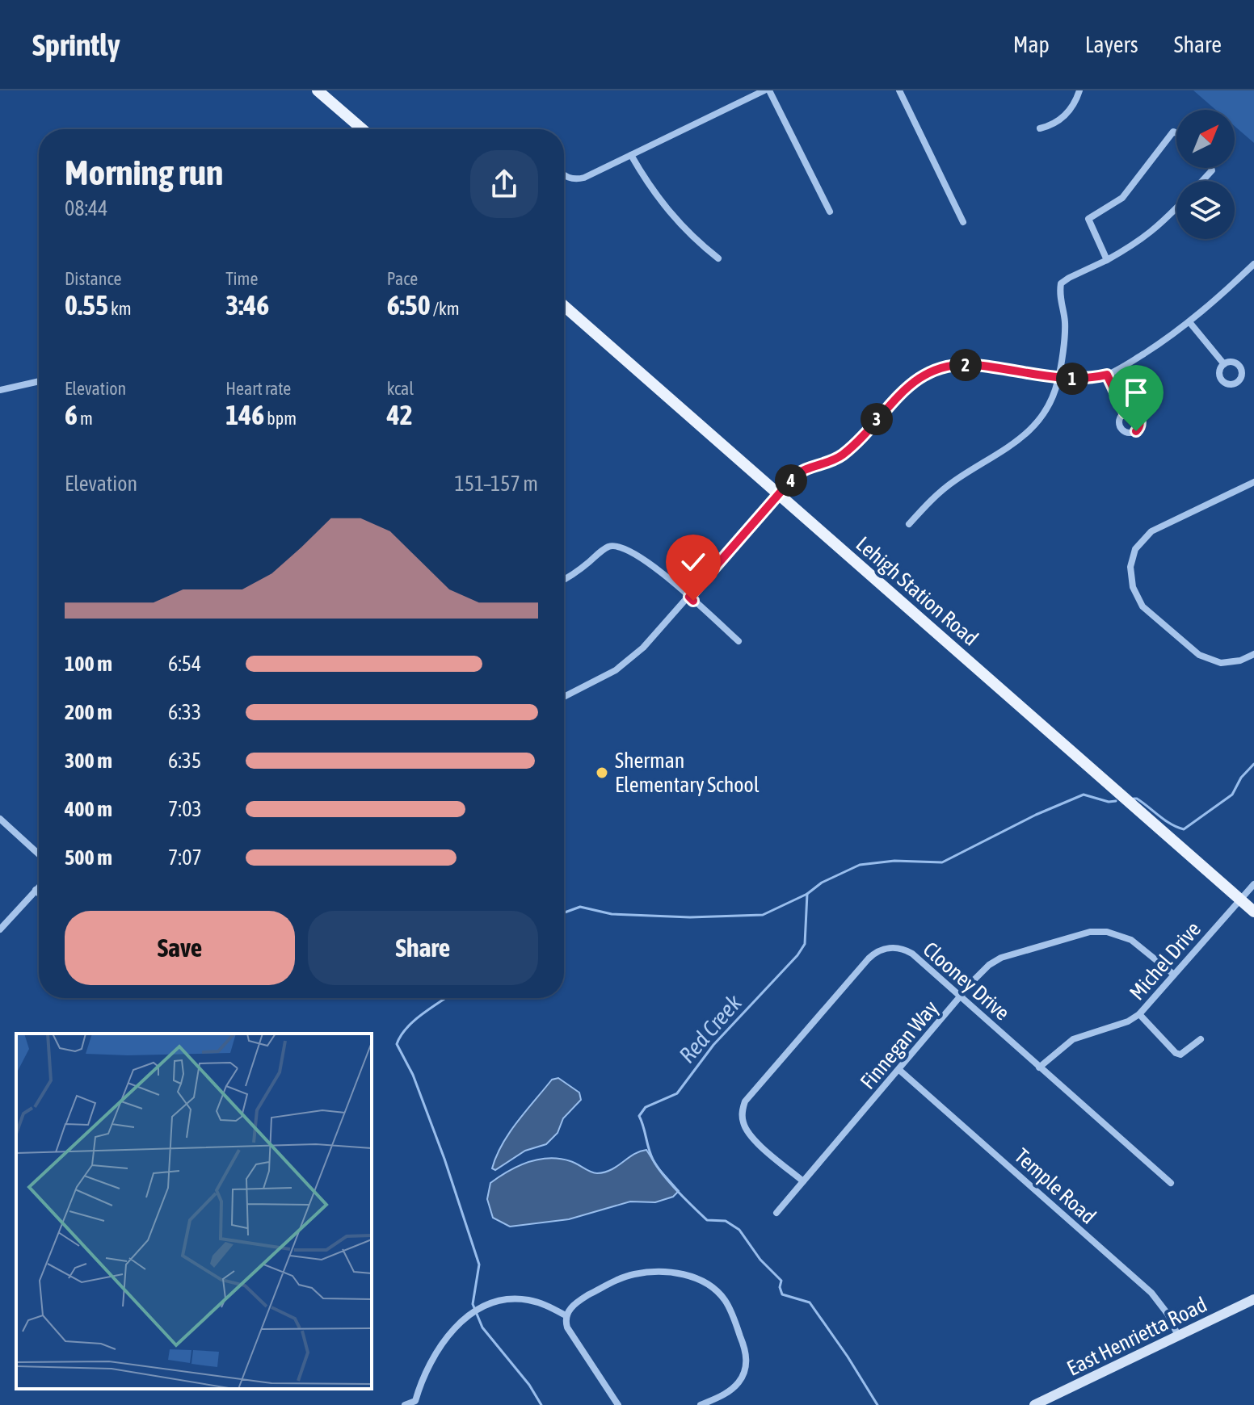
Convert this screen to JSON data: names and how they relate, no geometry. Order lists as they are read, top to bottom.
{
  "streets": {
    "main road": ["Lehigh Station Road", "East Henrietta Road"],
    "street": [
      "Michel Drive",
      "Clooney Drive",
      "Finnegan Way",
      "Temple Road"
    ]
  },
  "crossings": [
    ["Lehigh Station Road", "Michel Drive"],
    ["Michel Drive", "Clooney Drive"],
    ["Michel Drive", "Finnegan Way"],
    ["Clooney Drive", "Finnegan Way"],
    ["Finnegan Way", "Temple Road"],
    ["Temple Road", "East Henrietta Road"]
  ],
  "water": ["Red Creek"],
  "places": ["Sherman Elementary School"],
  "north": "top right",
  "page": {
    "header": "Sprintly",
    "nav": ["Map", "Layers", "Share"],
    "heading": ["Morning run", "08:44"],
    "stats": [
      ["Distance", "0.55 km"],
      ["Time", "3:46"],
      ["Pace", "6:50 /km"],
      ["Elevation", "6 m"],
      ["Heart rate", "146 bpm"],
      ["kcal", "42"]
    ],
    "pins": [
      "2",
      "1",
      "3",
      "4"
    ],
    "chart": ["Elevation", "151–157 m"],
    "list": [
      {
        "name": "100 m",
        "note": "6:54"
      },
      {
        "name": "200 m",
        "note": "6:33"
      },
      {
        "name": "300 m",
        "note": "6:35"
      },
      {
        "name": "400 m",
        "note": "7:03"
      },
      {
        "name": "500 m",
        "note": "7:07"
      }
    ],
    "buttons": ["Save", "Share"]
  }
}
